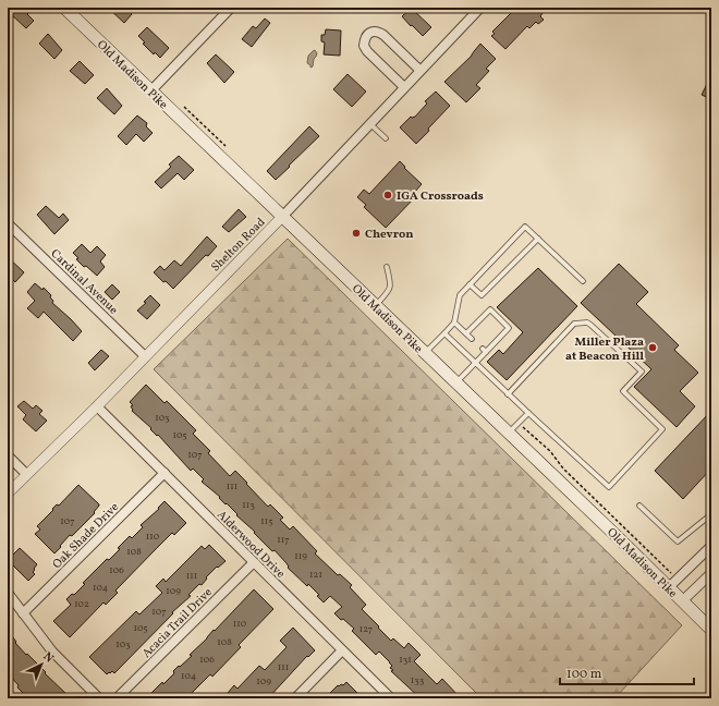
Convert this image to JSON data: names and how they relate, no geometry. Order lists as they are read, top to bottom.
{
  "streets": {
    "main road": ["Old Madison Pike"],
    "street": [
      "Shelton Road",
      "Cardinal Avenue",
      "Oak Shade Drive",
      "Alderwood Drive",
      "Acacia Trail Drive"
    ]
  },
  "crossings": [
    ["Old Madison Pike", "Shelton Road"],
    ["Shelton Road", "Cardinal Avenue"],
    ["Shelton Road", "Alderwood Drive"],
    ["Oak Shade Drive", "Alderwood Drive"],
    ["Alderwood Drive", "Acacia Trail Drive"]
  ],
  "places": ["IGA Crossroads", "Chevron", "Miller Plaza at Beacon Hill"],
  "house_numbers": [
    "103",
    "105",
    "107",
    "111",
    "113",
    "107",
    "115",
    "110",
    "117",
    "108",
    "119",
    "106",
    "121",
    "111",
    "104",
    "109",
    "102",
    "107",
    "110",
    "105",
    "127",
    "108",
    "103",
    "106",
    "131",
    "111",
    "104",
    "133",
    "109"
  ],
  "scale_bar": "100 m",
  "north": "top right"
}
